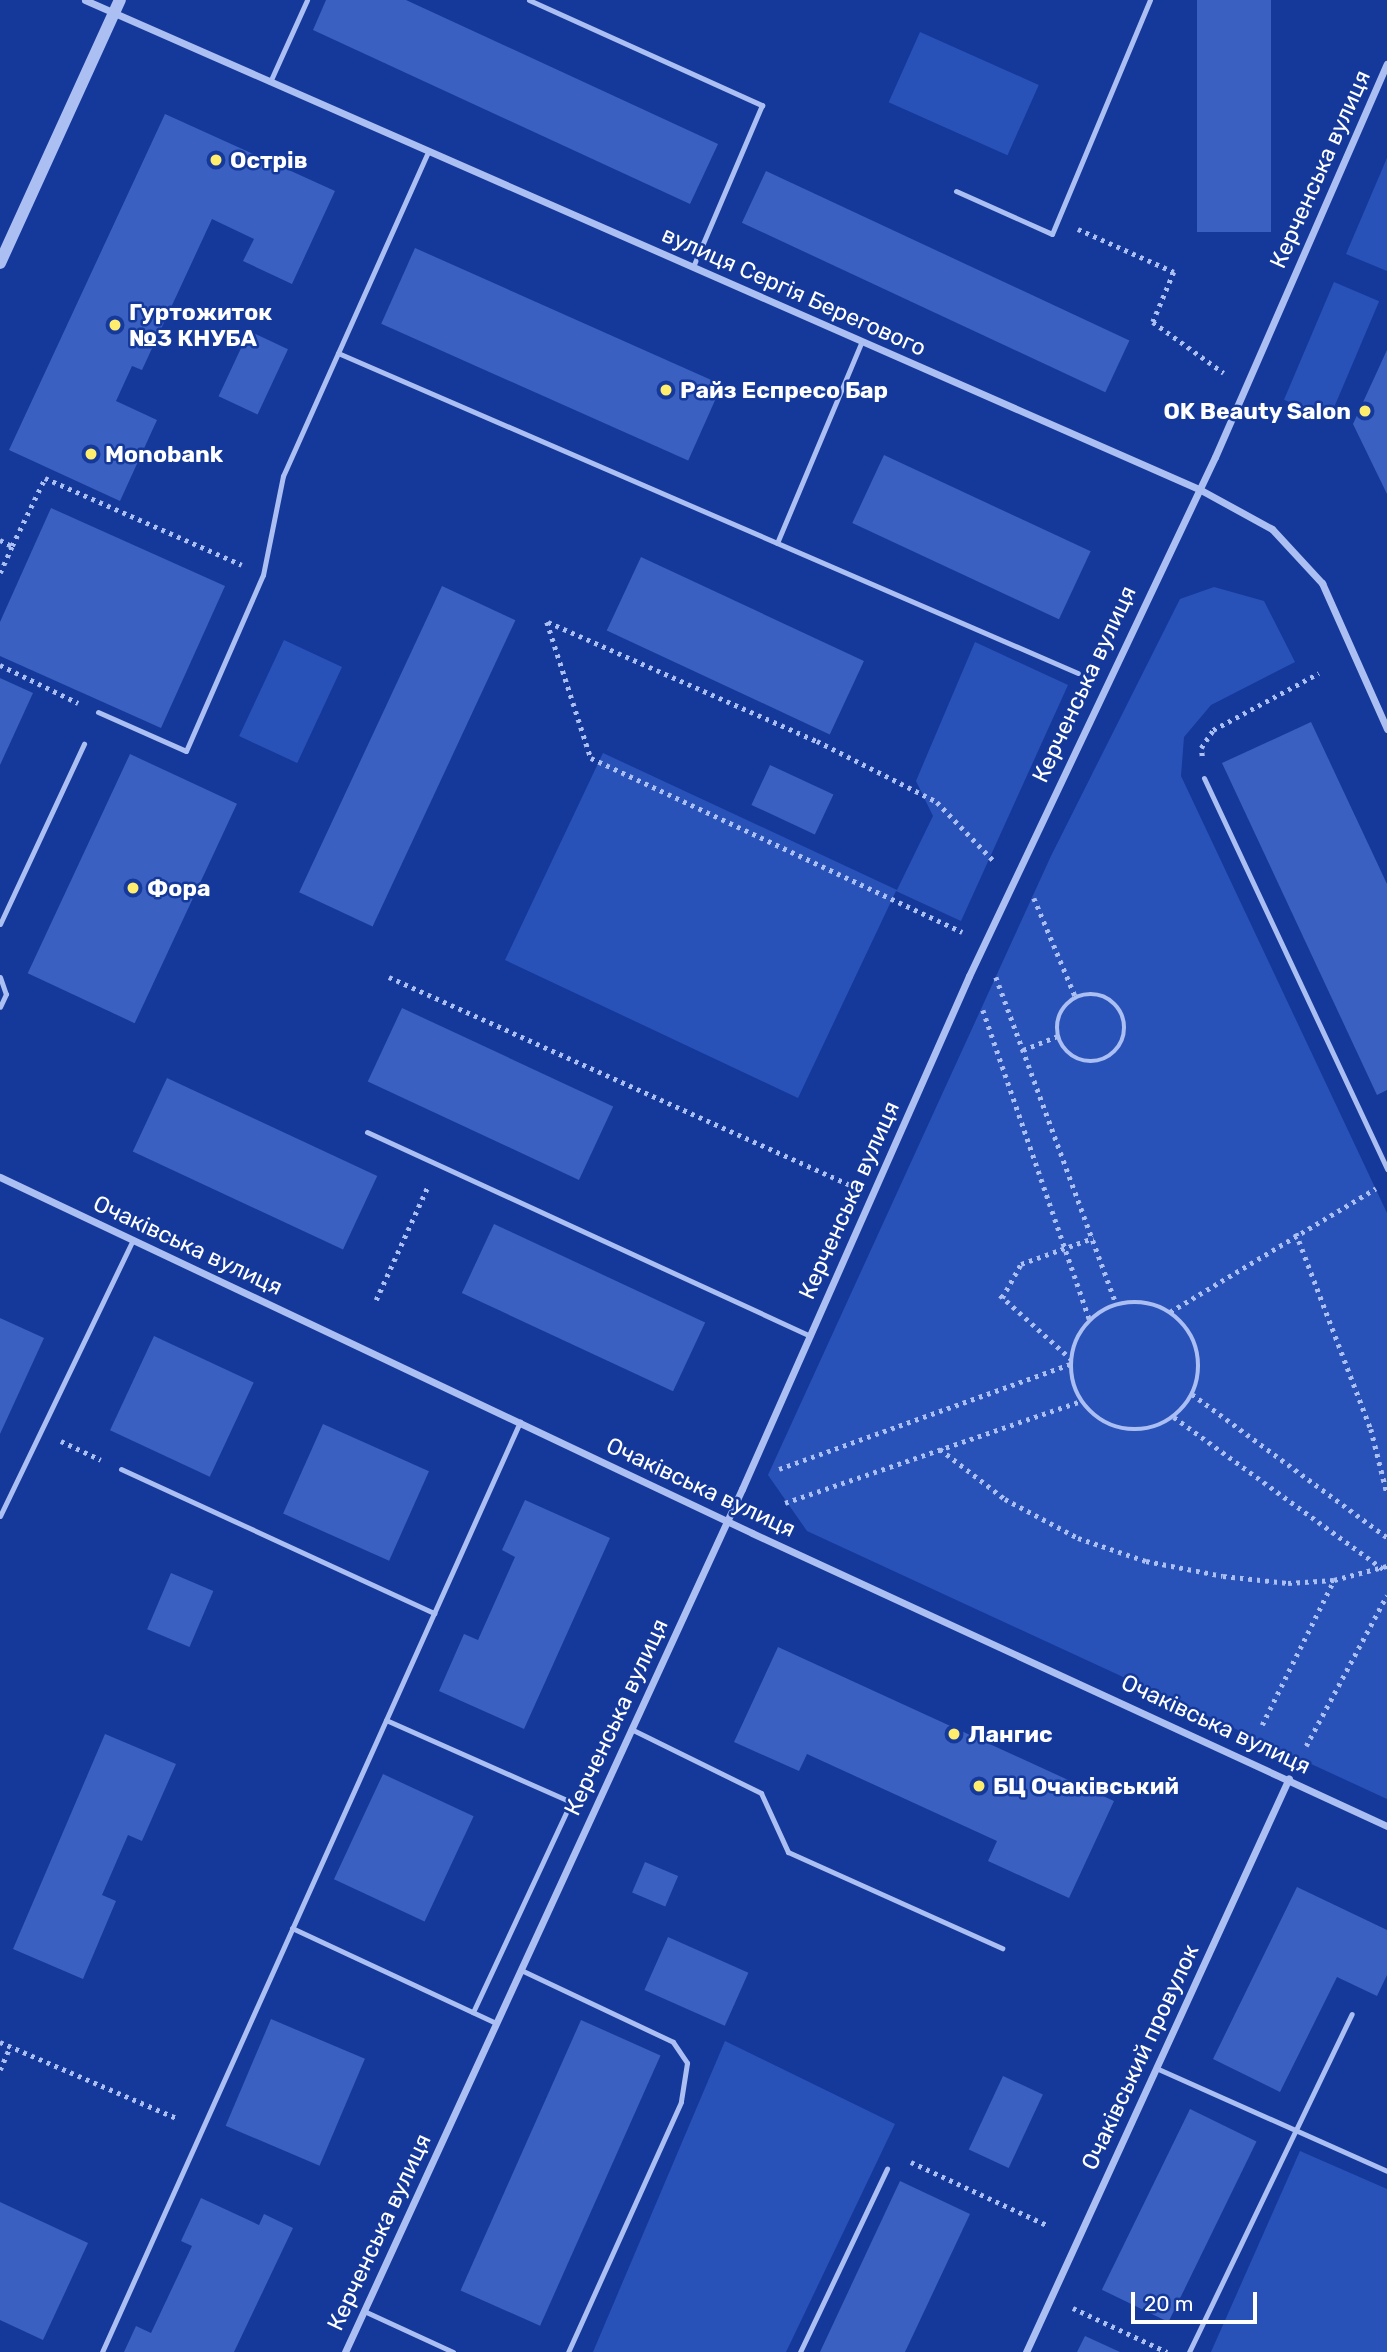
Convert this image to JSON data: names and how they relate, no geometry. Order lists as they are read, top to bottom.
{
  "streets": {
    "street": [
      "Керченська вулиця",
      "вулиця Сергія Берегового",
      "Очаківська вулиця",
      "Очаківський провулок"
    ]
  },
  "crossings": [
    ["Керченська вулиця", "вулиця Сергія Берегового"],
    ["Керченська вулиця", "Очаківська вулиця"],
    ["Очаківська вулиця", "Очаківський провулок"]
  ],
  "places": [
    "Острів",
    "Гуртожиток №3 КНУБА",
    "Райз Еспресо Бар",
    "OK Beauty Salon",
    "Monobank",
    "Фора",
    "Лангис",
    "БЦ Очаківський"
  ],
  "scale_bar": "20 m"
}
